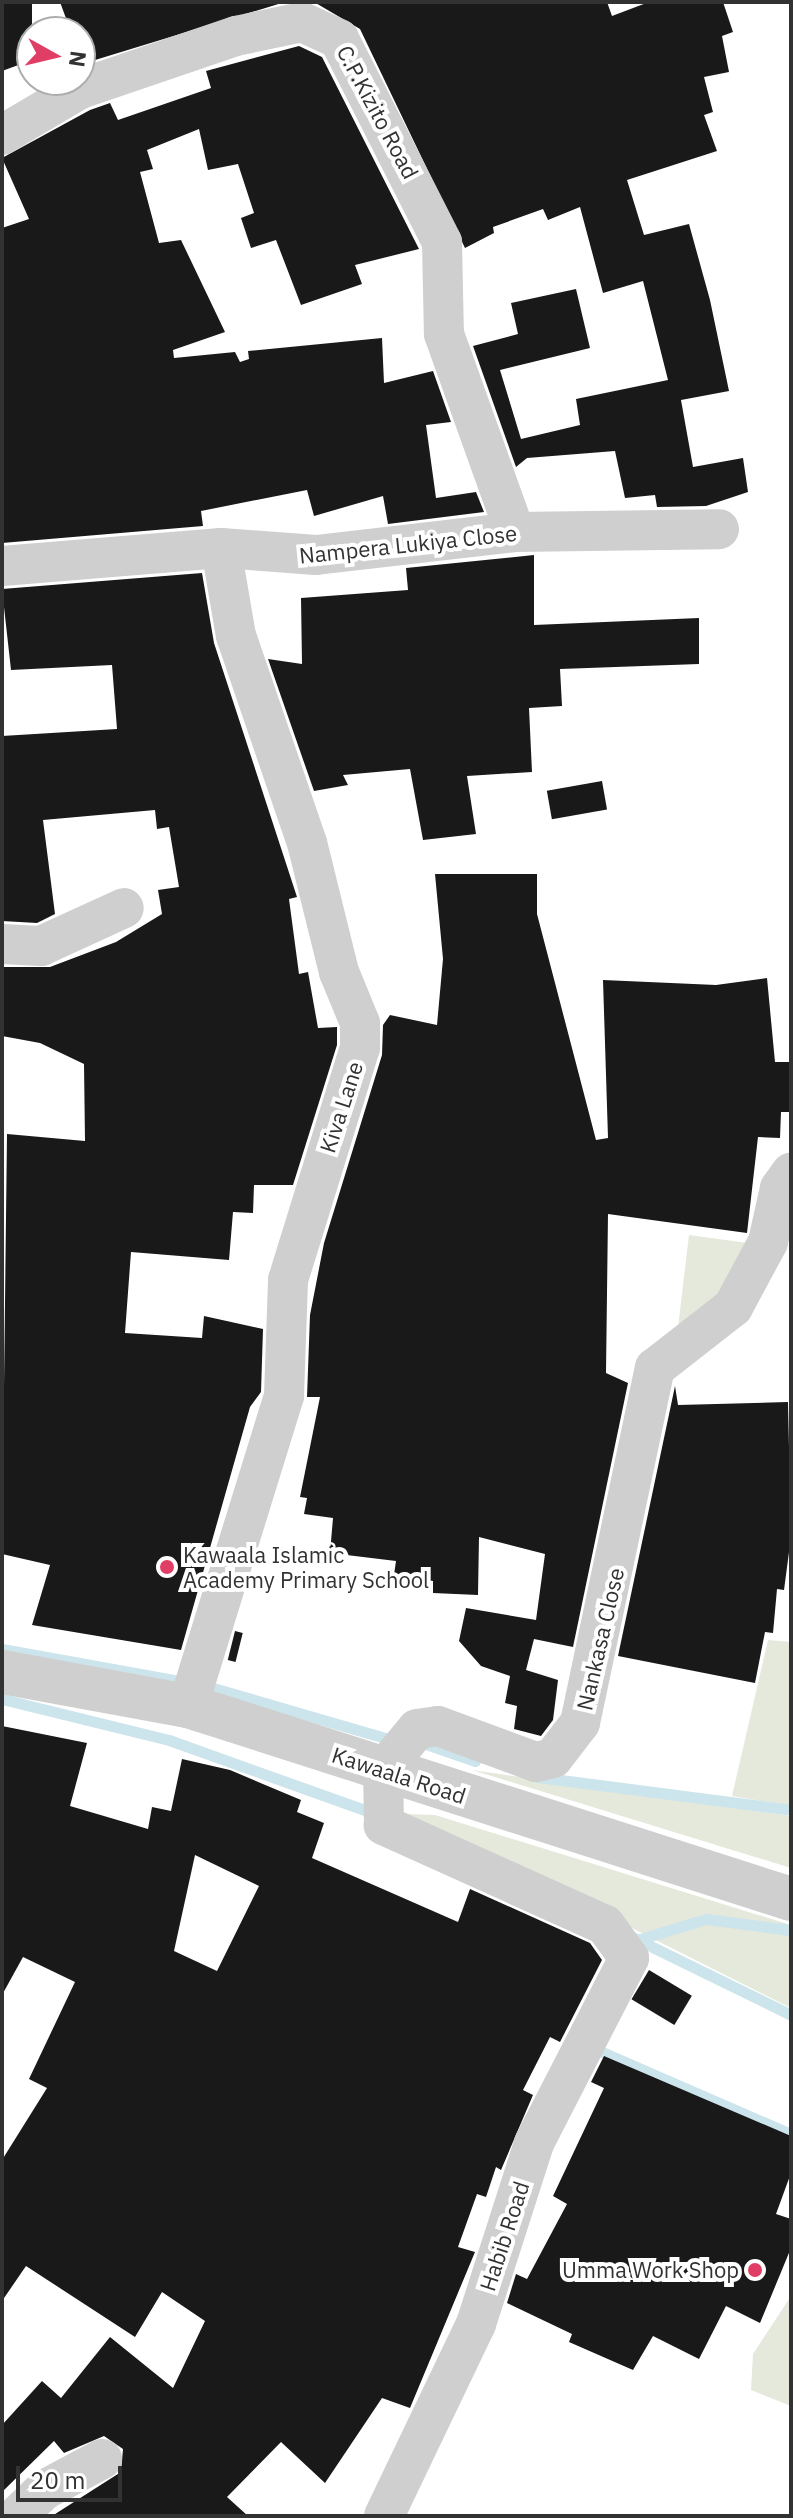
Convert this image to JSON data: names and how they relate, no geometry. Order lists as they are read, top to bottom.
{
  "streets": {
    "street": [
      "C.P.Kizito Road",
      "Nampera Lukiya Close",
      "Kiva Lane",
      "Nankasa Close",
      "Kawaala Road",
      "Habib Road"
    ]
  },
  "crossings": [
    ["C.P.Kizito Road", "Nampera Lukiya Close"],
    ["Nampera Lukiya Close", "Kiva Lane"],
    ["Kiva Lane", "Kawaala Road"],
    ["Nankasa Close", "Kawaala Road"],
    ["Nankasa Close", "Habib Road"],
    ["Kawaala Road", "Habib Road"]
  ],
  "places": ["Kawaala Islamic Academy Primary School", "Umma Work Shop"],
  "scale_bar": "20 m",
  "north": "right"
}
